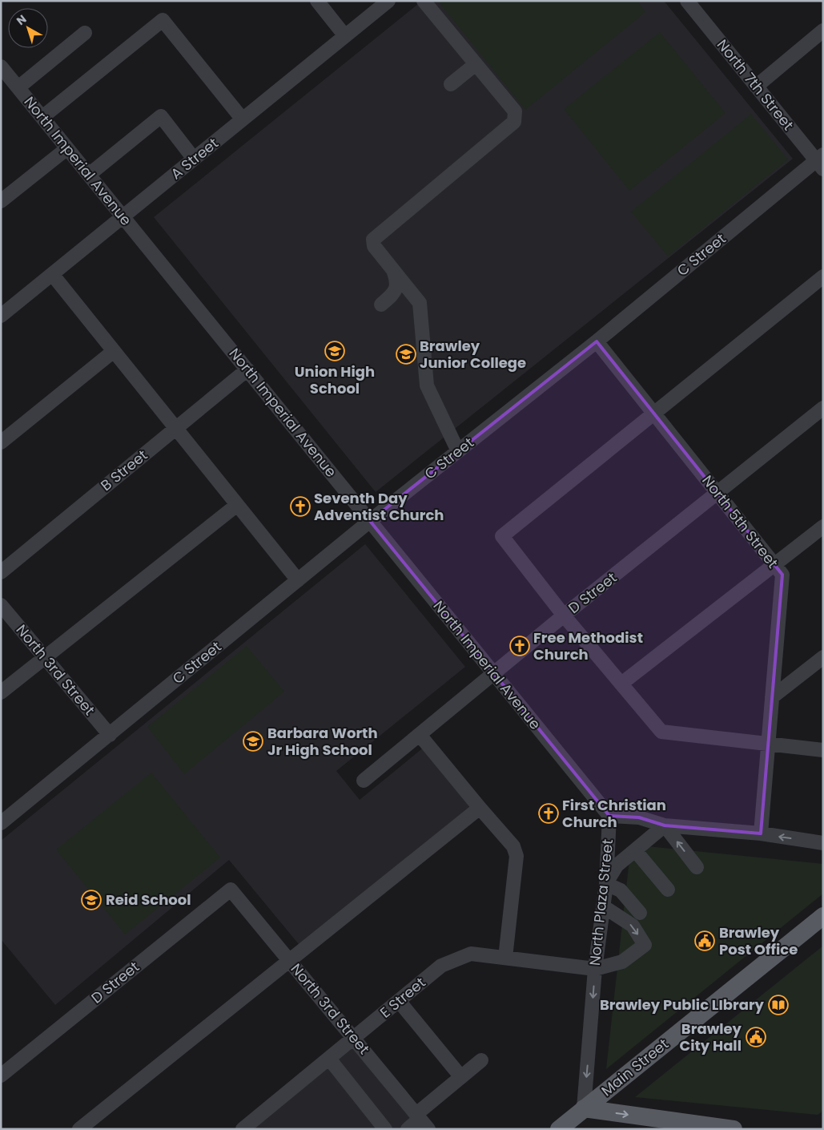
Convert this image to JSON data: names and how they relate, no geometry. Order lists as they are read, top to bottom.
{
  "streets": {
    "main road": ["Main Street"],
    "street": [
      "North 7th Street",
      "A Street",
      "North Imperial Avenue",
      "C Street",
      "B Street",
      "North 5th Street",
      "D Street",
      "North 3rd Street",
      "North Plaza Street",
      "E Street"
    ]
  },
  "crossings": [
    ["North 7th Street", "C Street"],
    ["A Street", "North Imperial Avenue"],
    ["North Imperial Avenue", "C Street"],
    ["North Imperial Avenue", "B Street"],
    ["North Imperial Avenue", "D Street"],
    ["North Imperial Avenue", "North Plaza Street"],
    ["C Street", "North 5th Street"],
    ["C Street", "North 3rd Street"],
    ["North 5th Street", "D Street"],
    ["D Street", "North 3rd Street"],
    ["North 3rd Street", "E Street"],
    ["North Plaza Street", "E Street"],
    ["North Plaza Street", "Main Street"]
  ],
  "one_way": ["North Plaza Street"],
  "places": {
    "school or university": [
      "Union High School",
      "Brawley Junior College",
      "Barbara Worth Jr High School",
      "Reid School"
    ],
    "church": ["Seventh Day Adventist Church", "Free Methodist Church", "First Christian Church"],
    "public building": ["Brawley Post Office", "Brawley City Hall"],
    "library": ["Brawley Public LIbrary"]
  },
  "north": "top left"
}
